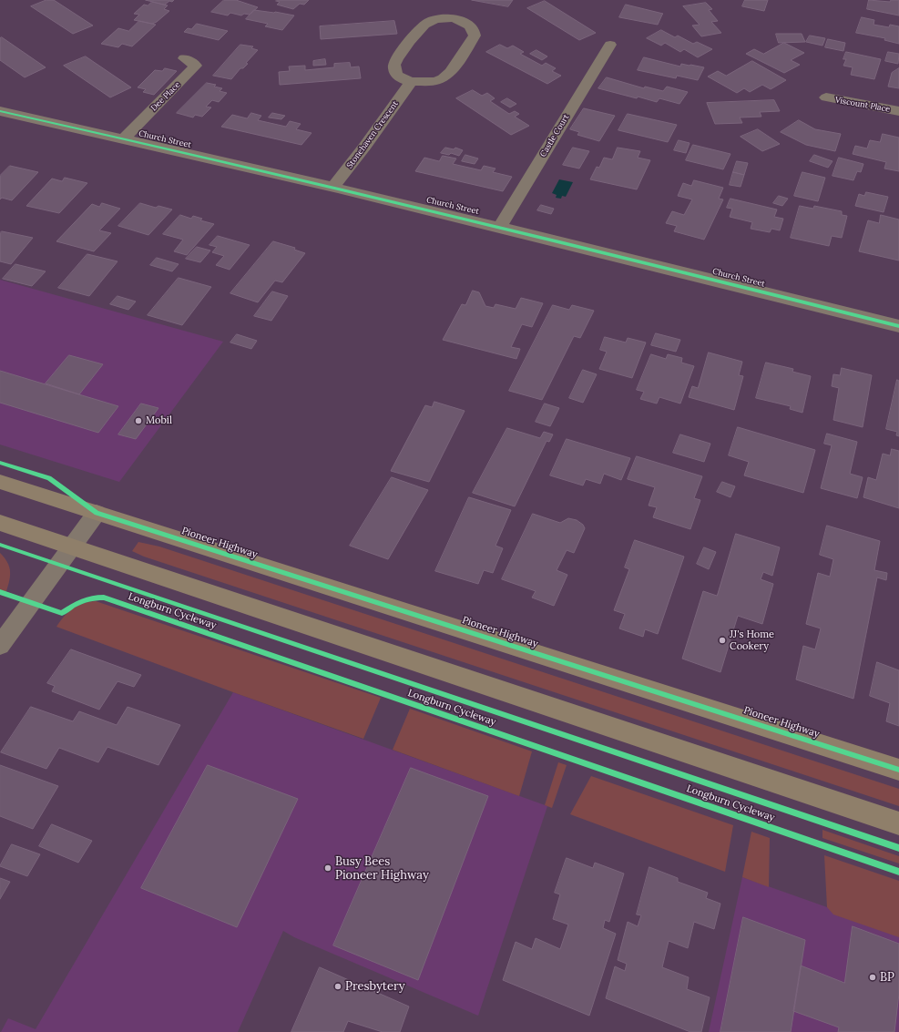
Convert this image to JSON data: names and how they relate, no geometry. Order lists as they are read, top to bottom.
{
  "streets": {
    "main road": ["Pioneer Highway"],
    "street": [
      "Dee Place",
      "Viscount Place",
      "Stonehaven Crescent",
      "Castle Court",
      "Church Street"
    ],
    "cycle path": ["Longburn Cycleway"]
  },
  "crossings": [
    ["Dee Place", "Church Street"],
    ["Stonehaven Crescent", "Church Street"],
    ["Castle Court", "Church Street"]
  ],
  "places": [
    "Mobil",
    "JJ's Home Cookery",
    "Busy Bees Pioneer Highway",
    "BP",
    "Presbytery"
  ]
}
